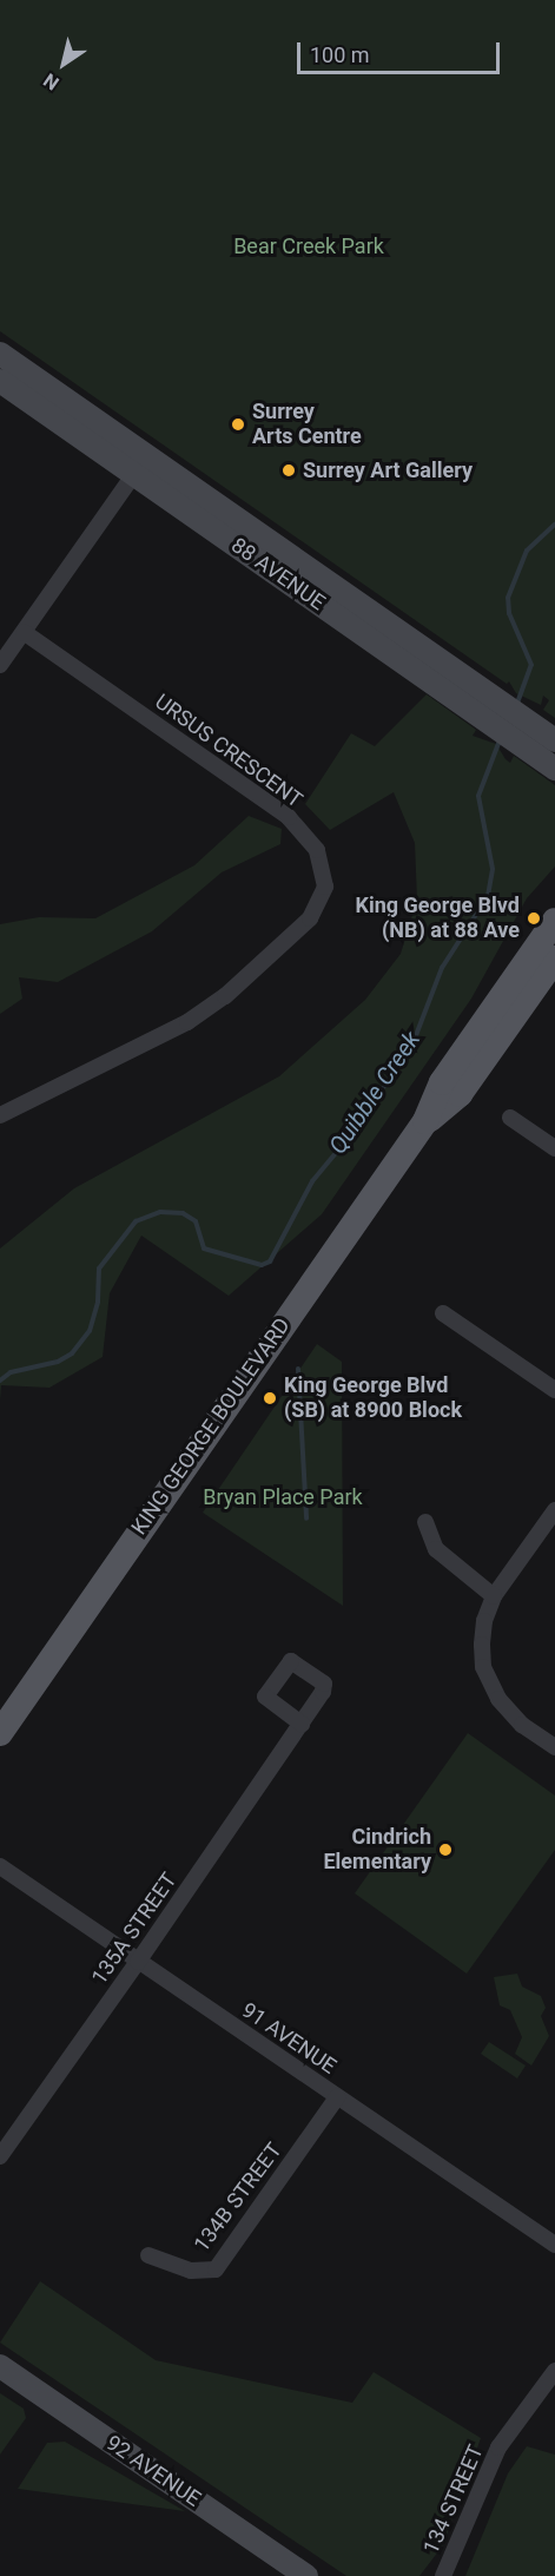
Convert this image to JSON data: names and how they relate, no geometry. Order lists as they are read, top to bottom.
{
  "streets": {
    "main road": ["88 AVENUE", "KING GEORGE BOULEVARD", "92 AVENUE"],
    "street": [
      "URSUS CRESCENT",
      "135A STREET",
      "91 AVENUE",
      "134B STREET",
      "134 STREET"
    ]
  },
  "crossings": [
    ["135A STREET", "91 AVENUE"],
    ["91 AVENUE", "134B STREET"]
  ],
  "water": ["Quibble Creek"],
  "parks": ["Bear Creek Park", "Bryan Place Park"],
  "places": [
    "Surrey Arts Centre",
    "Surrey Art Gallery",
    "King George Blvd (NB) at 88 Ave",
    "King George Blvd (SB) at 8900 Block",
    "Cindrich Elementary"
  ],
  "scale_bar": "100 m",
  "north": "bottom left"
}
